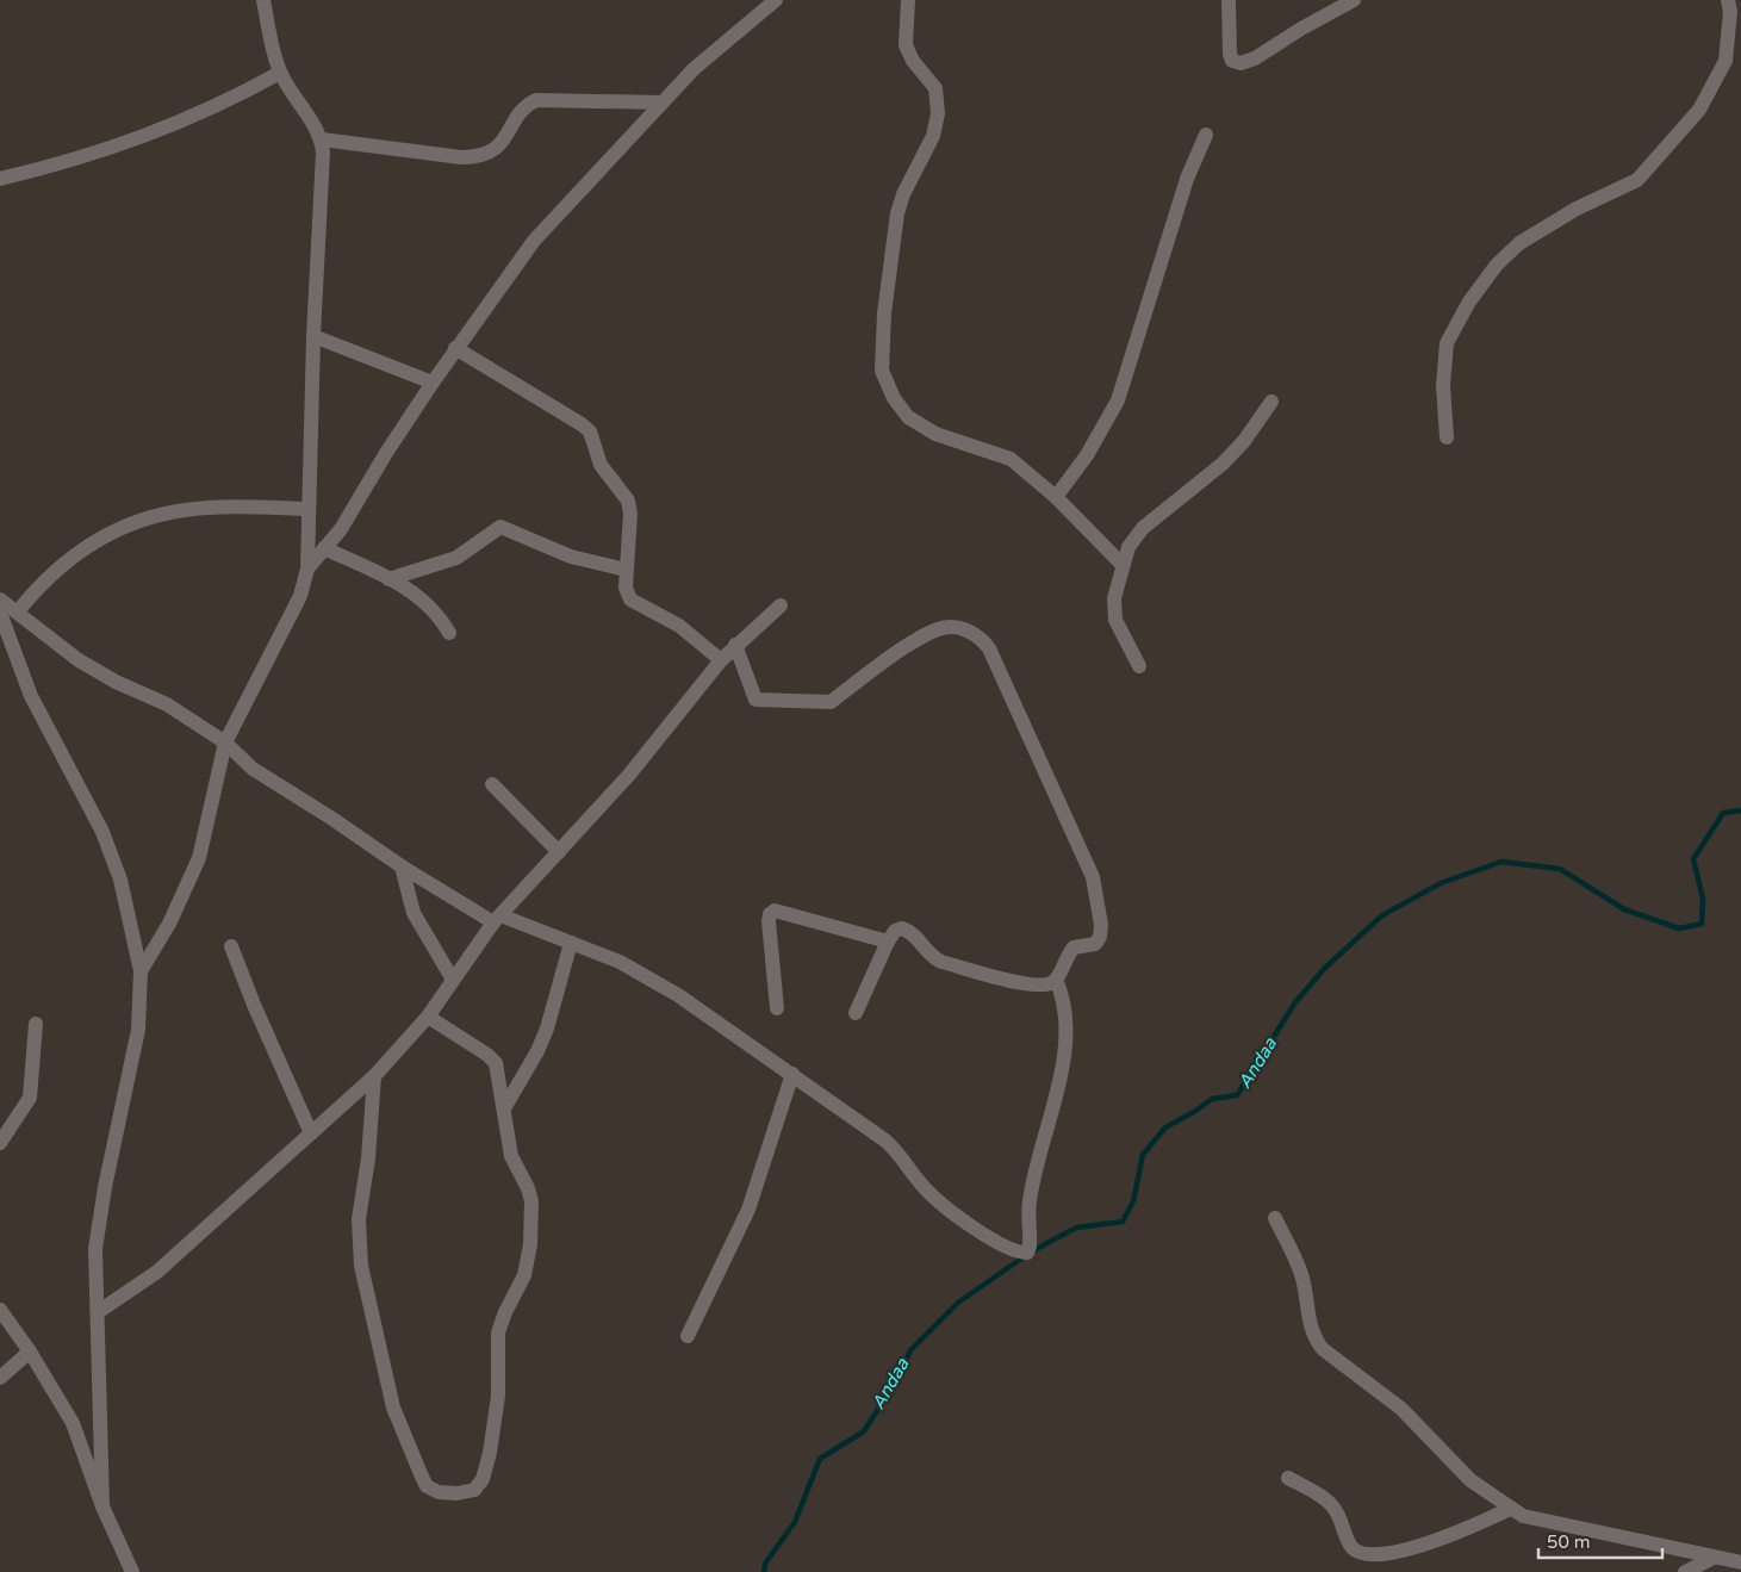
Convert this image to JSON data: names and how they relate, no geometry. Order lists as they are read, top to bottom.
{
  "water": ["Andaa"],
  "scale_bar": "50 m"
}
